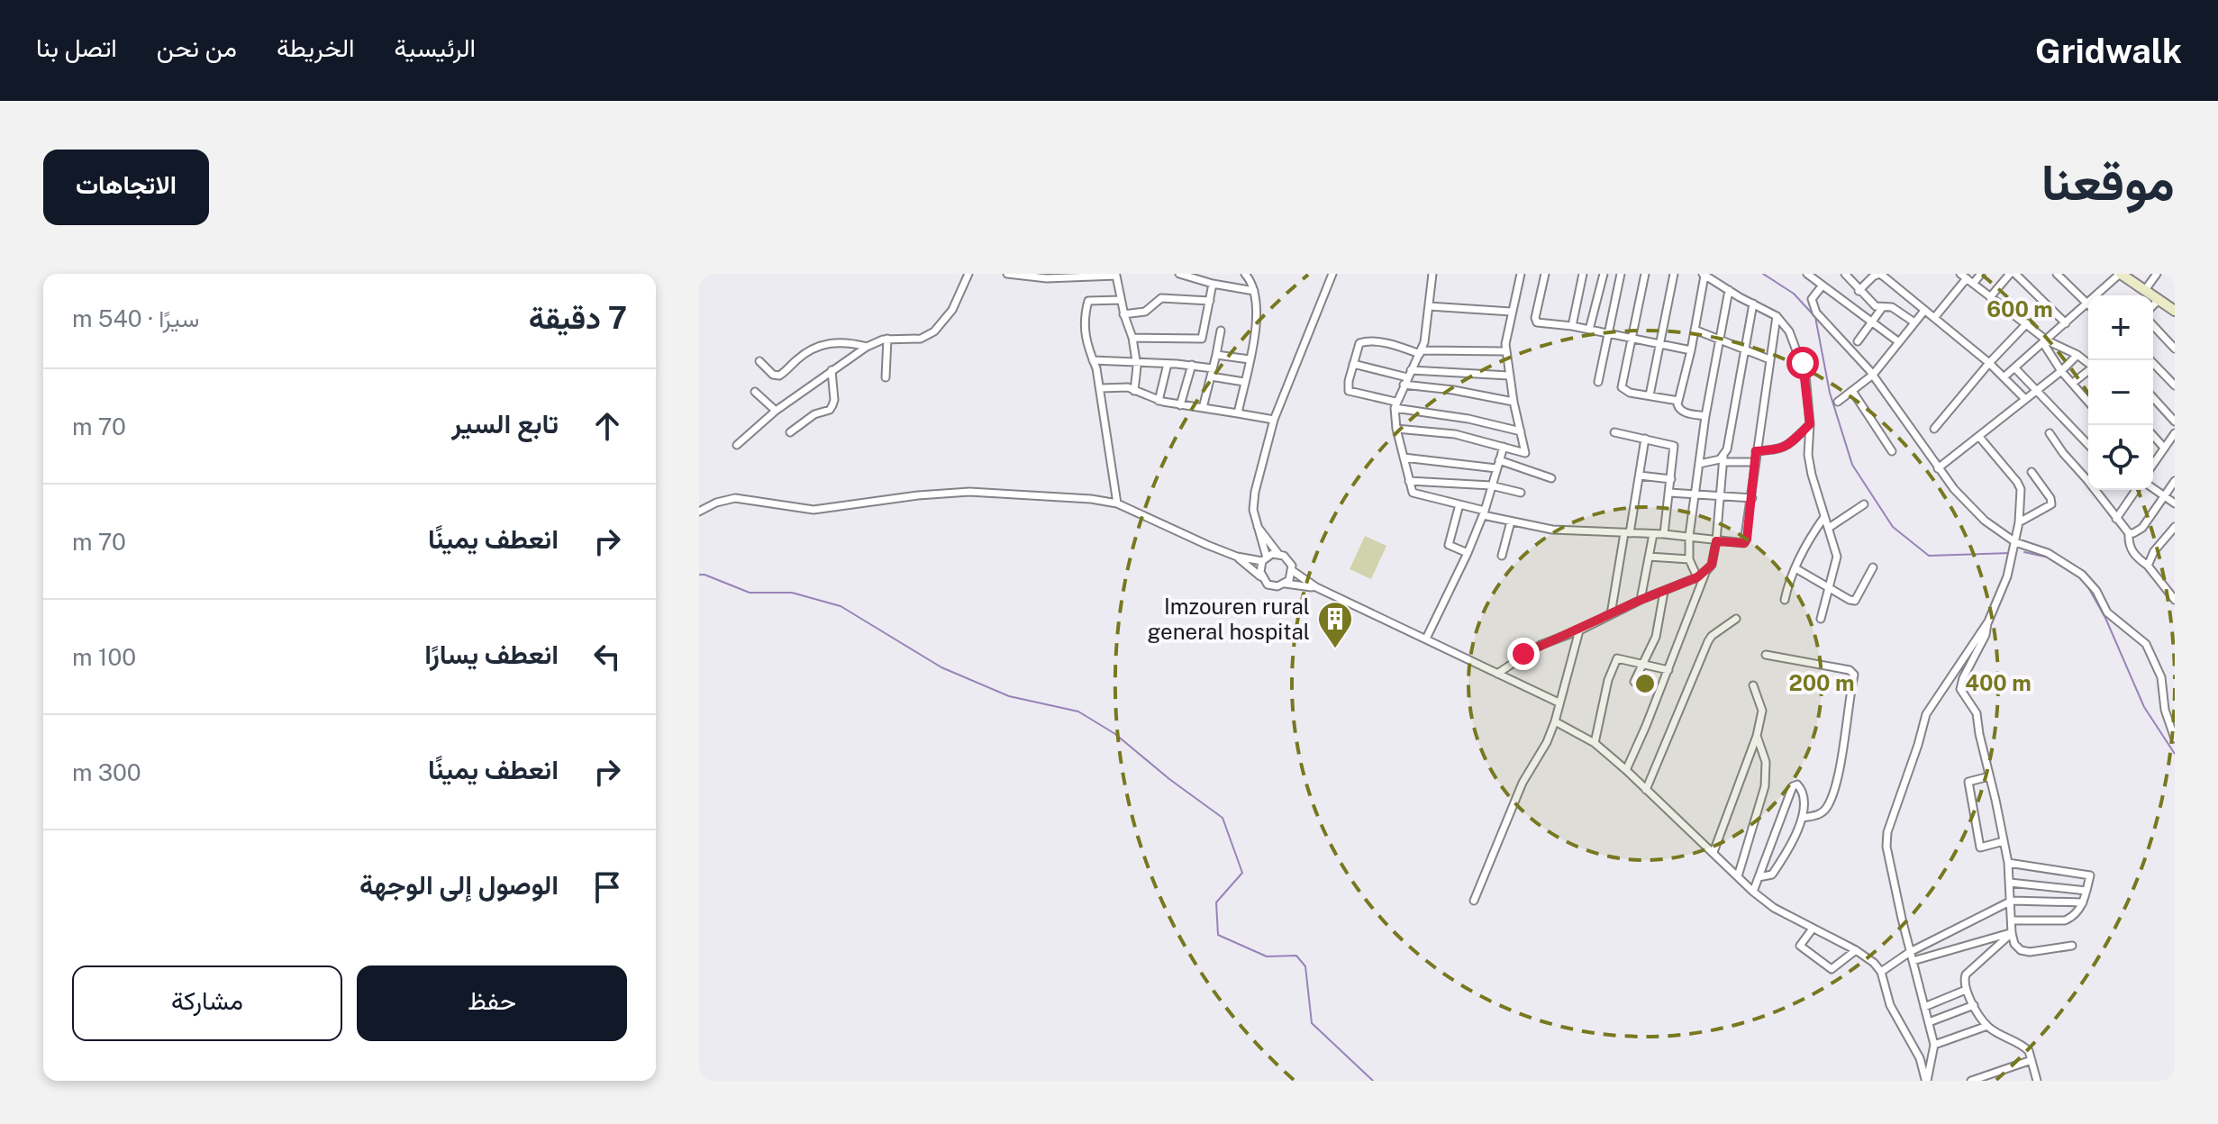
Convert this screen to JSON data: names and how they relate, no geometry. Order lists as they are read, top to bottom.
{
  "places": {
    "building": ["Imzouren rural general hospital"]
  },
  "page": {
    "header": "Gridwalk",
    "nav": [
      "الرئيسية",
      "الخريطة",
      "من نحن",
      "اتصل بنا"
    ],
    "title": "موقعنا",
    "buttons": [
      "الاتجاهات",
      ["حفظ", "مشاركة"]
    ],
    "heading": ["7 دقيقة", "سيرًا · 540 m"],
    "map_buttons": ["+", "−"],
    "list": [
      ["تابع السير", "70 m"],
      ["انعطف يمينًا", "70 m"],
      ["انعطف يسارًا", "100 m"],
      ["انعطف يمينًا", "300 m"],
      "الوصول إلى الوجهة"
    ]
  },
  "rings": ["600 m", "200 m", "400 m"]
}
